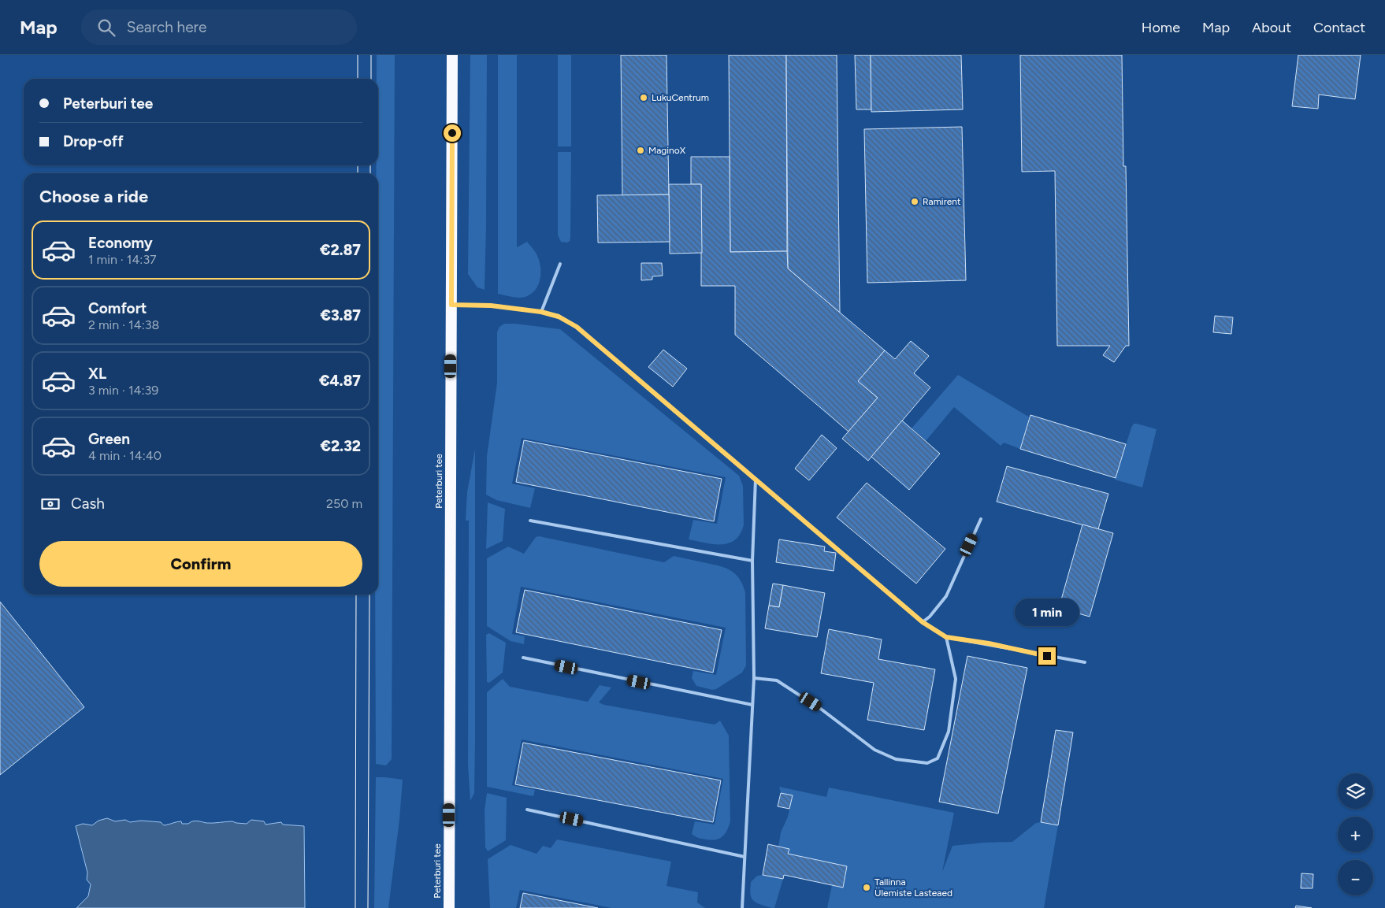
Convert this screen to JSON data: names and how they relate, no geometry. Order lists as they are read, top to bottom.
{
  "streets": {
    "highway": ["Peterburi tee"]
  },
  "places": [
    "LukuCentrum",
    "MaginoX",
    "Ramirent",
    "Tallinna Ülemiste Lasteaed"
  ],
  "page": {
    "header": "Map",
    "search": "Search here",
    "nav": [
      "Home",
      "Map",
      "About",
      "Contact"
    ],
    "banner": ["Peterburi tee", "Drop-off"],
    "heading": "Choose a ride",
    "list": [
      {
        "name": "Economy",
        "note": "1 min · 14:37",
        "value": "€2.87"
      },
      {
        "name": "Comfort",
        "note": "2 min · 14:38",
        "value": "€3.87"
      },
      {
        "name": "XL",
        "note": "3 min · 14:39",
        "value": "€4.87"
      },
      {
        "name": "Green",
        "note": "4 min · 14:40",
        "value": "€2.32"
      }
    ],
    "pay": ["Cash", "250 m"],
    "buttons": "Confirm",
    "bubble": "1 min",
    "map_buttons": ["+", "−"]
  }
}
